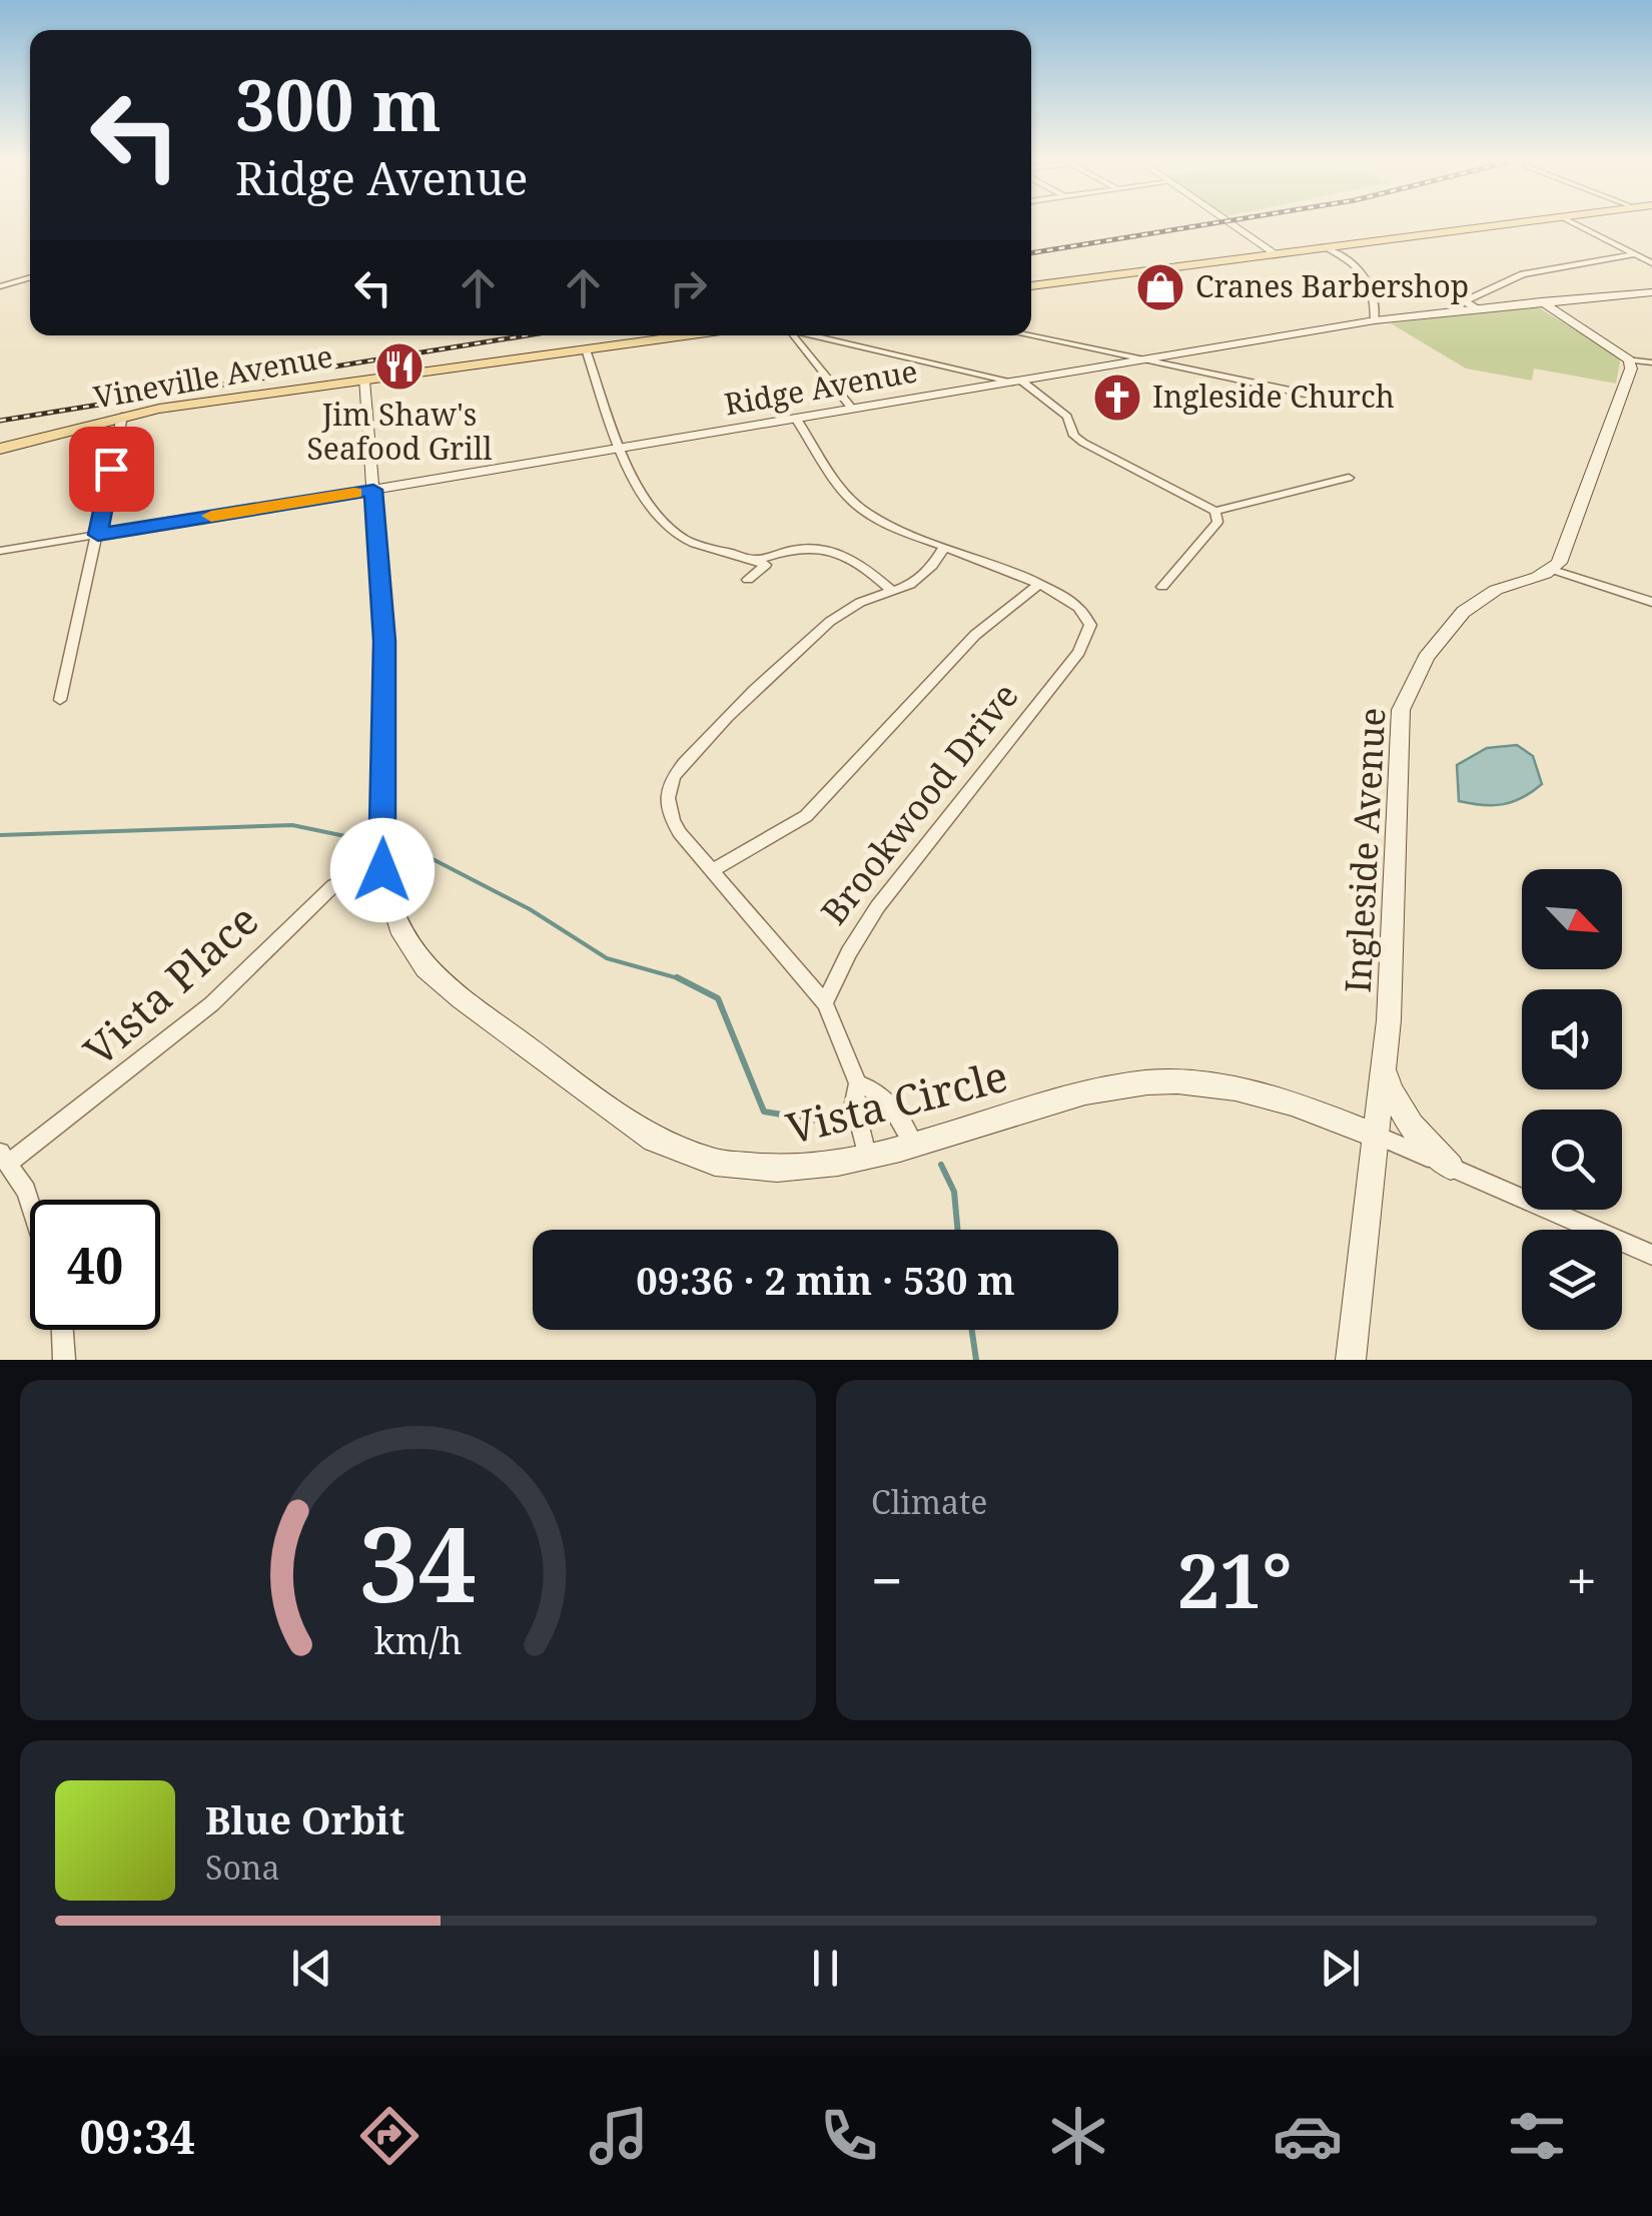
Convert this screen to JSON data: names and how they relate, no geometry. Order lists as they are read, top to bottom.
{
  "streets": {
    "main road": ["Vineville Avenue"],
    "street": [
      "Ridge Avenue",
      "Brookwood Drive",
      "Ingleside Avenue",
      "Vista Place",
      "Vista Circle"
    ]
  },
  "crossings": [
    ["Vineville Avenue", "Vista Circle"],
    ["Ridge Avenue", "Vista Circle"],
    ["Ingleside Avenue", "Vista Circle"],
    ["Vista Place", "Vista Circle"]
  ],
  "places": {
    "shop": ["Cranes Barbershop"],
    "restaurant": ["Jim Shaw's Seafood Grill"],
    "church": ["Ingleside Church"]
  },
  "north": "bottom right",
  "page": {
    "turn": ["300 m", "Ridge Avenue"],
    "limit": "40",
    "trip": "09:36 · 2 min · 530 m",
    "tile": "Climate",
    "heat": ["−", "21°", "+"],
    "song": ["Blue Orbit", "Sona"],
    "tabs": "09:34",
    "gauge": ["34", "km/h"]
  }
}
